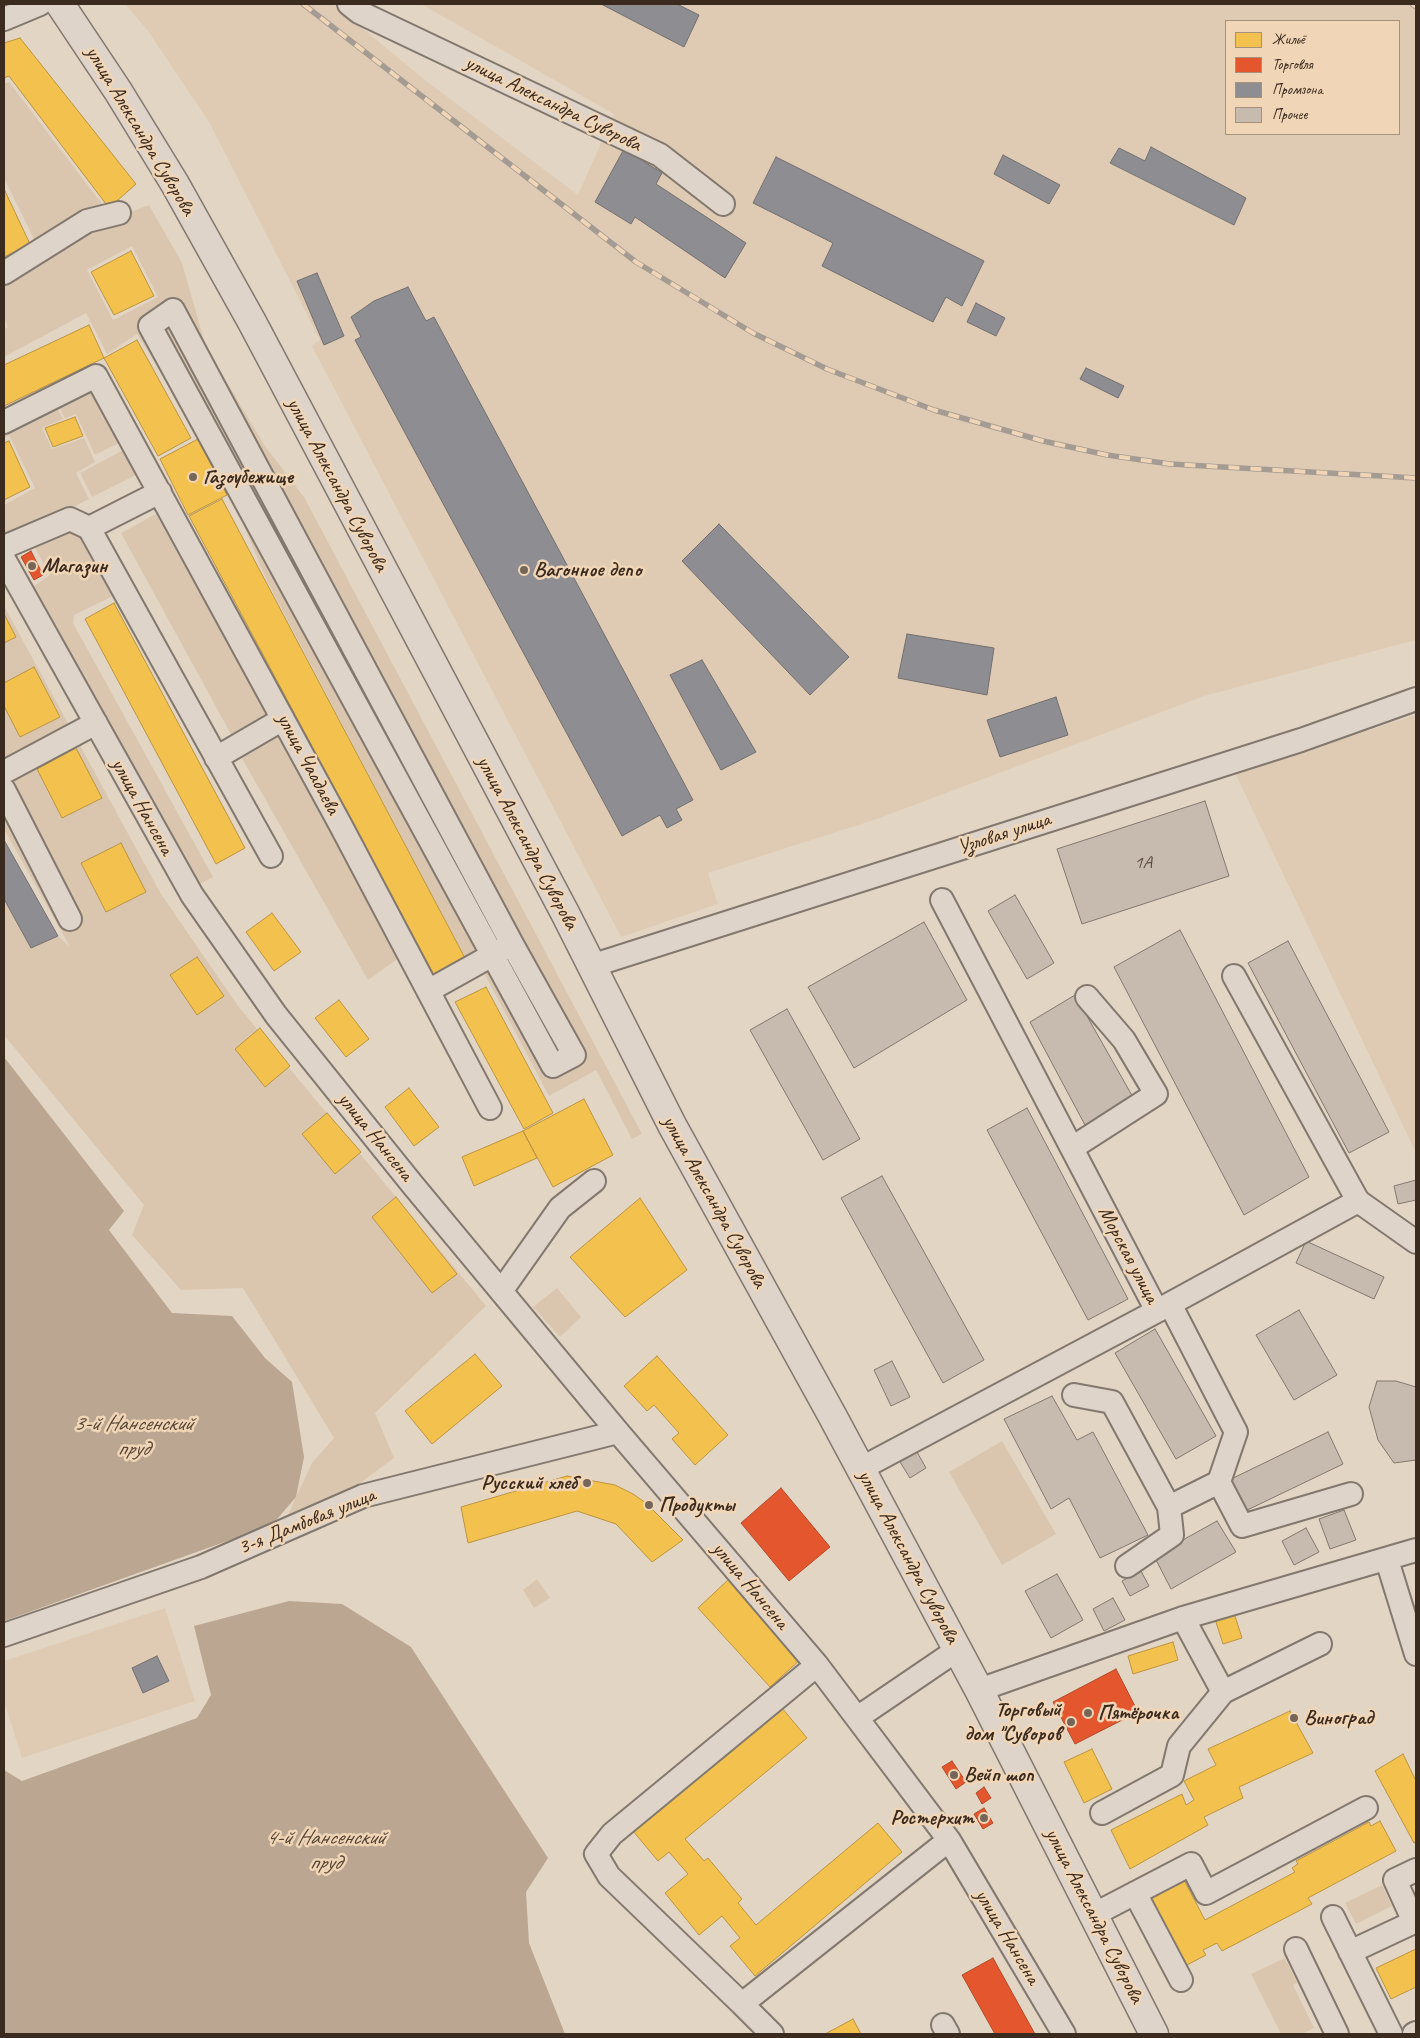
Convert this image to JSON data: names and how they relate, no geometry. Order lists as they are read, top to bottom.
{
  "streets": {
    "main road": ["улица Александра Суворова"],
    "street": [
      "улица Чаадаева",
      "улица Нансена",
      "Узловая улица",
      "Морская улица",
      "3-я Дамбовая улица"
    ]
  },
  "crossings": [
    ["улица Александра Суворова", "Узловая улица"],
    ["улица Александра Суворова", "Морская улица"],
    ["улица Нансена", "3-я Дамбовая улица"]
  ],
  "water": ["3-й Нансенский пруд", "4-й Нансенский пруд"],
  "places": [
    "Газоубежище",
    "Магазин",
    "Вагонное депо",
    "Русский хлеб",
    "Продукты",
    "Пятёрочка",
    "Виноград",
    "Торговый дом \"Суворов",
    "Вейп шоп",
    "Ростерхит"
  ],
  "house_numbers": ["1А"],
  "legend": [
    "Жильё",
    "Торговля",
    "Промзона",
    "Прочее"
  ]
}
